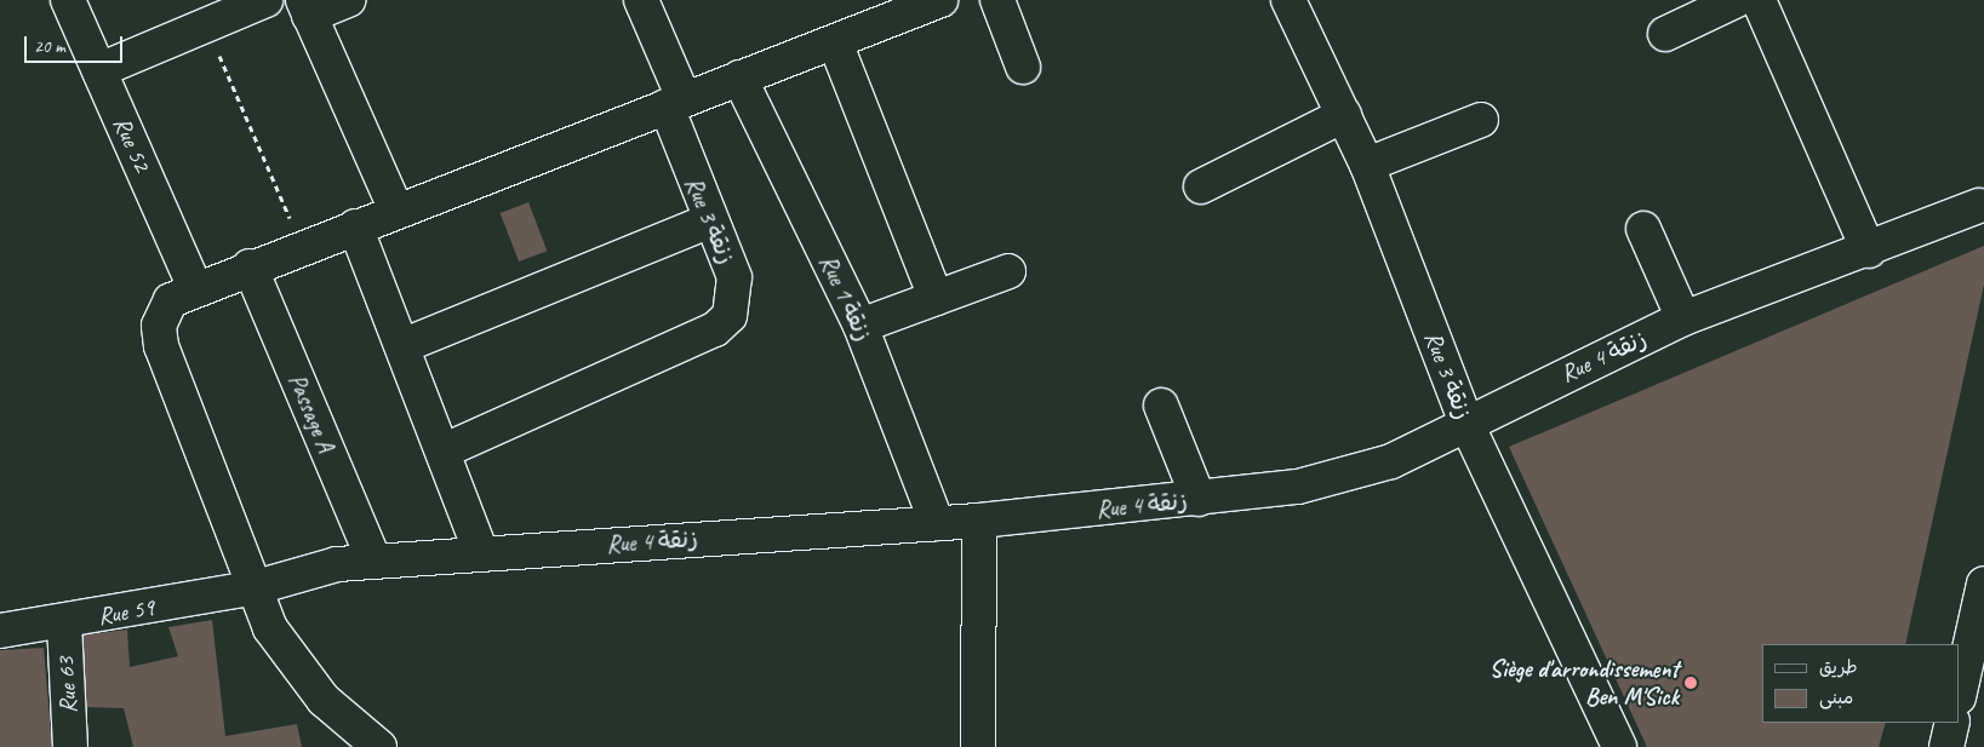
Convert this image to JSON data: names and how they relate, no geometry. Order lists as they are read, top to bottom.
{
  "streets": {
    "street": [
      "Rue 52",
      "Rue 3 زنقة",
      "Rue 1 زنقة",
      "Rue 4 زنقة",
      "Passage A",
      "Rue 59",
      "Rue 63"
    ]
  },
  "crossings": [
    ["Rue 3 زنقة", "Rue 4 زنقة"],
    ["Rue 1 زنقة", "Rue 4 زنقة"],
    ["Rue 4 زنقة", "Passage A"],
    ["Rue 4 زنقة", "Rue 59"],
    ["Rue 59", "Rue 63"]
  ],
  "places": ["Siège d'arrondissement Ben M'Sick"],
  "legend": ["طريق", "مبنى"],
  "scale_bar": "20 m"
}
